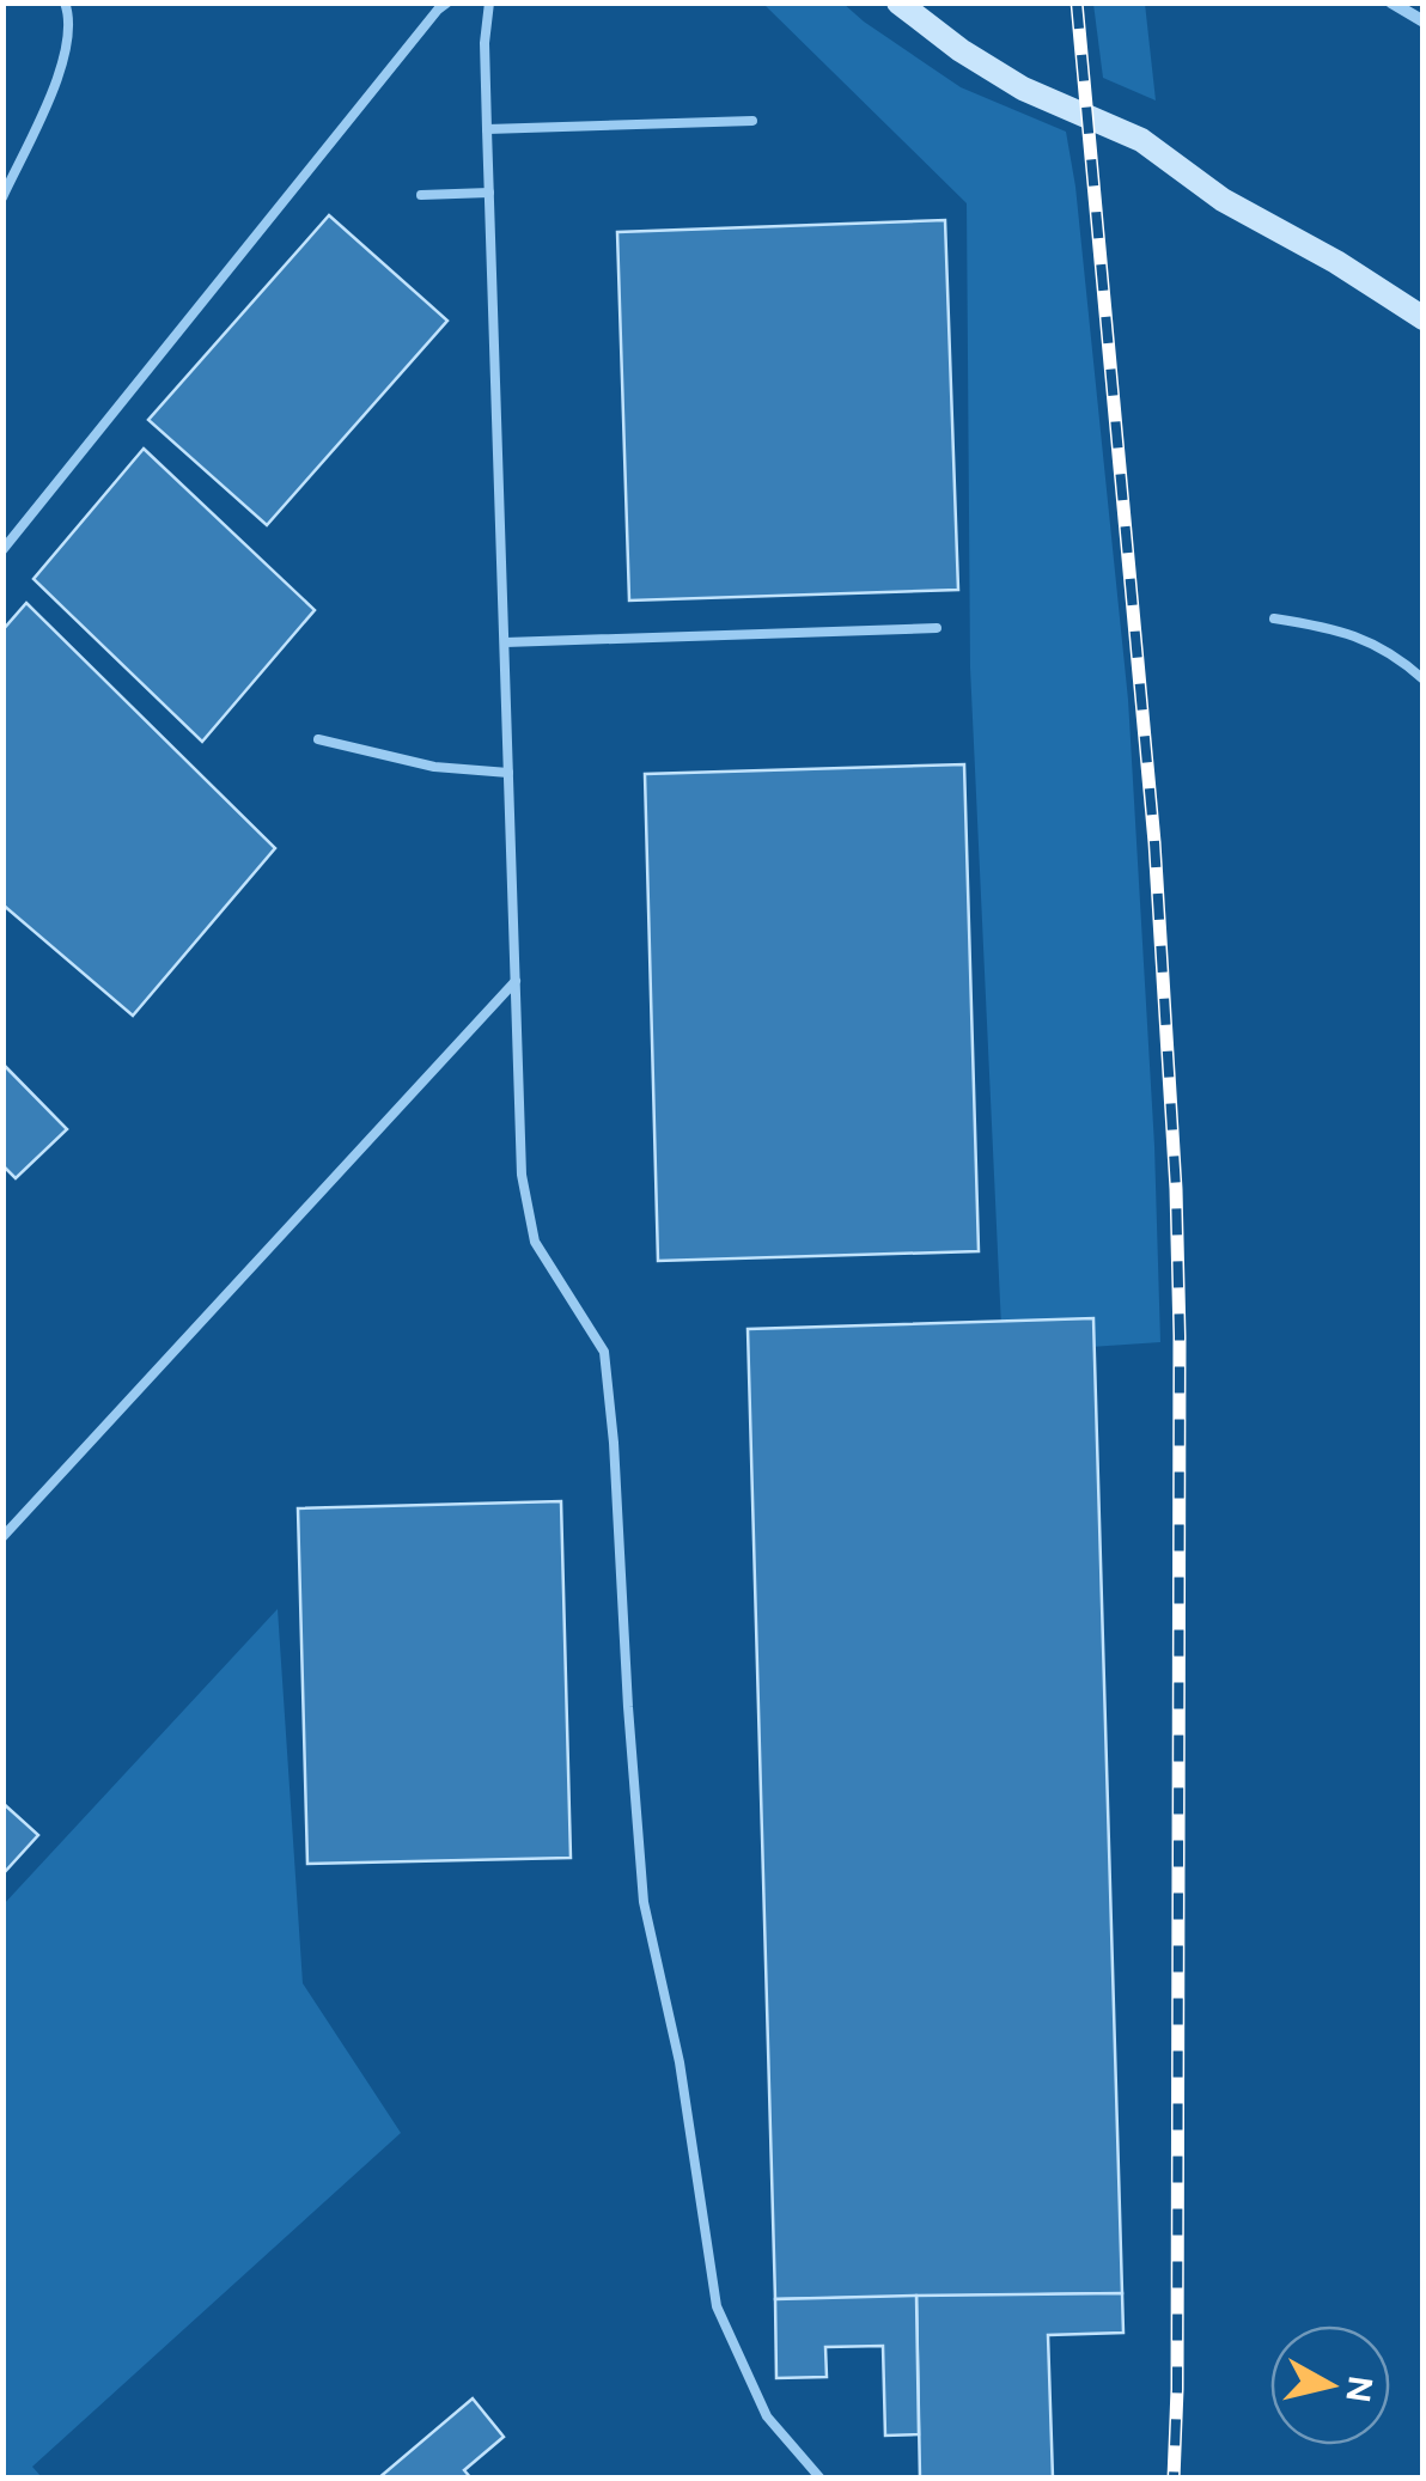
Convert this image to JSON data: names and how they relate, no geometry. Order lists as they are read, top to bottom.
{
  "north": "right"
}
